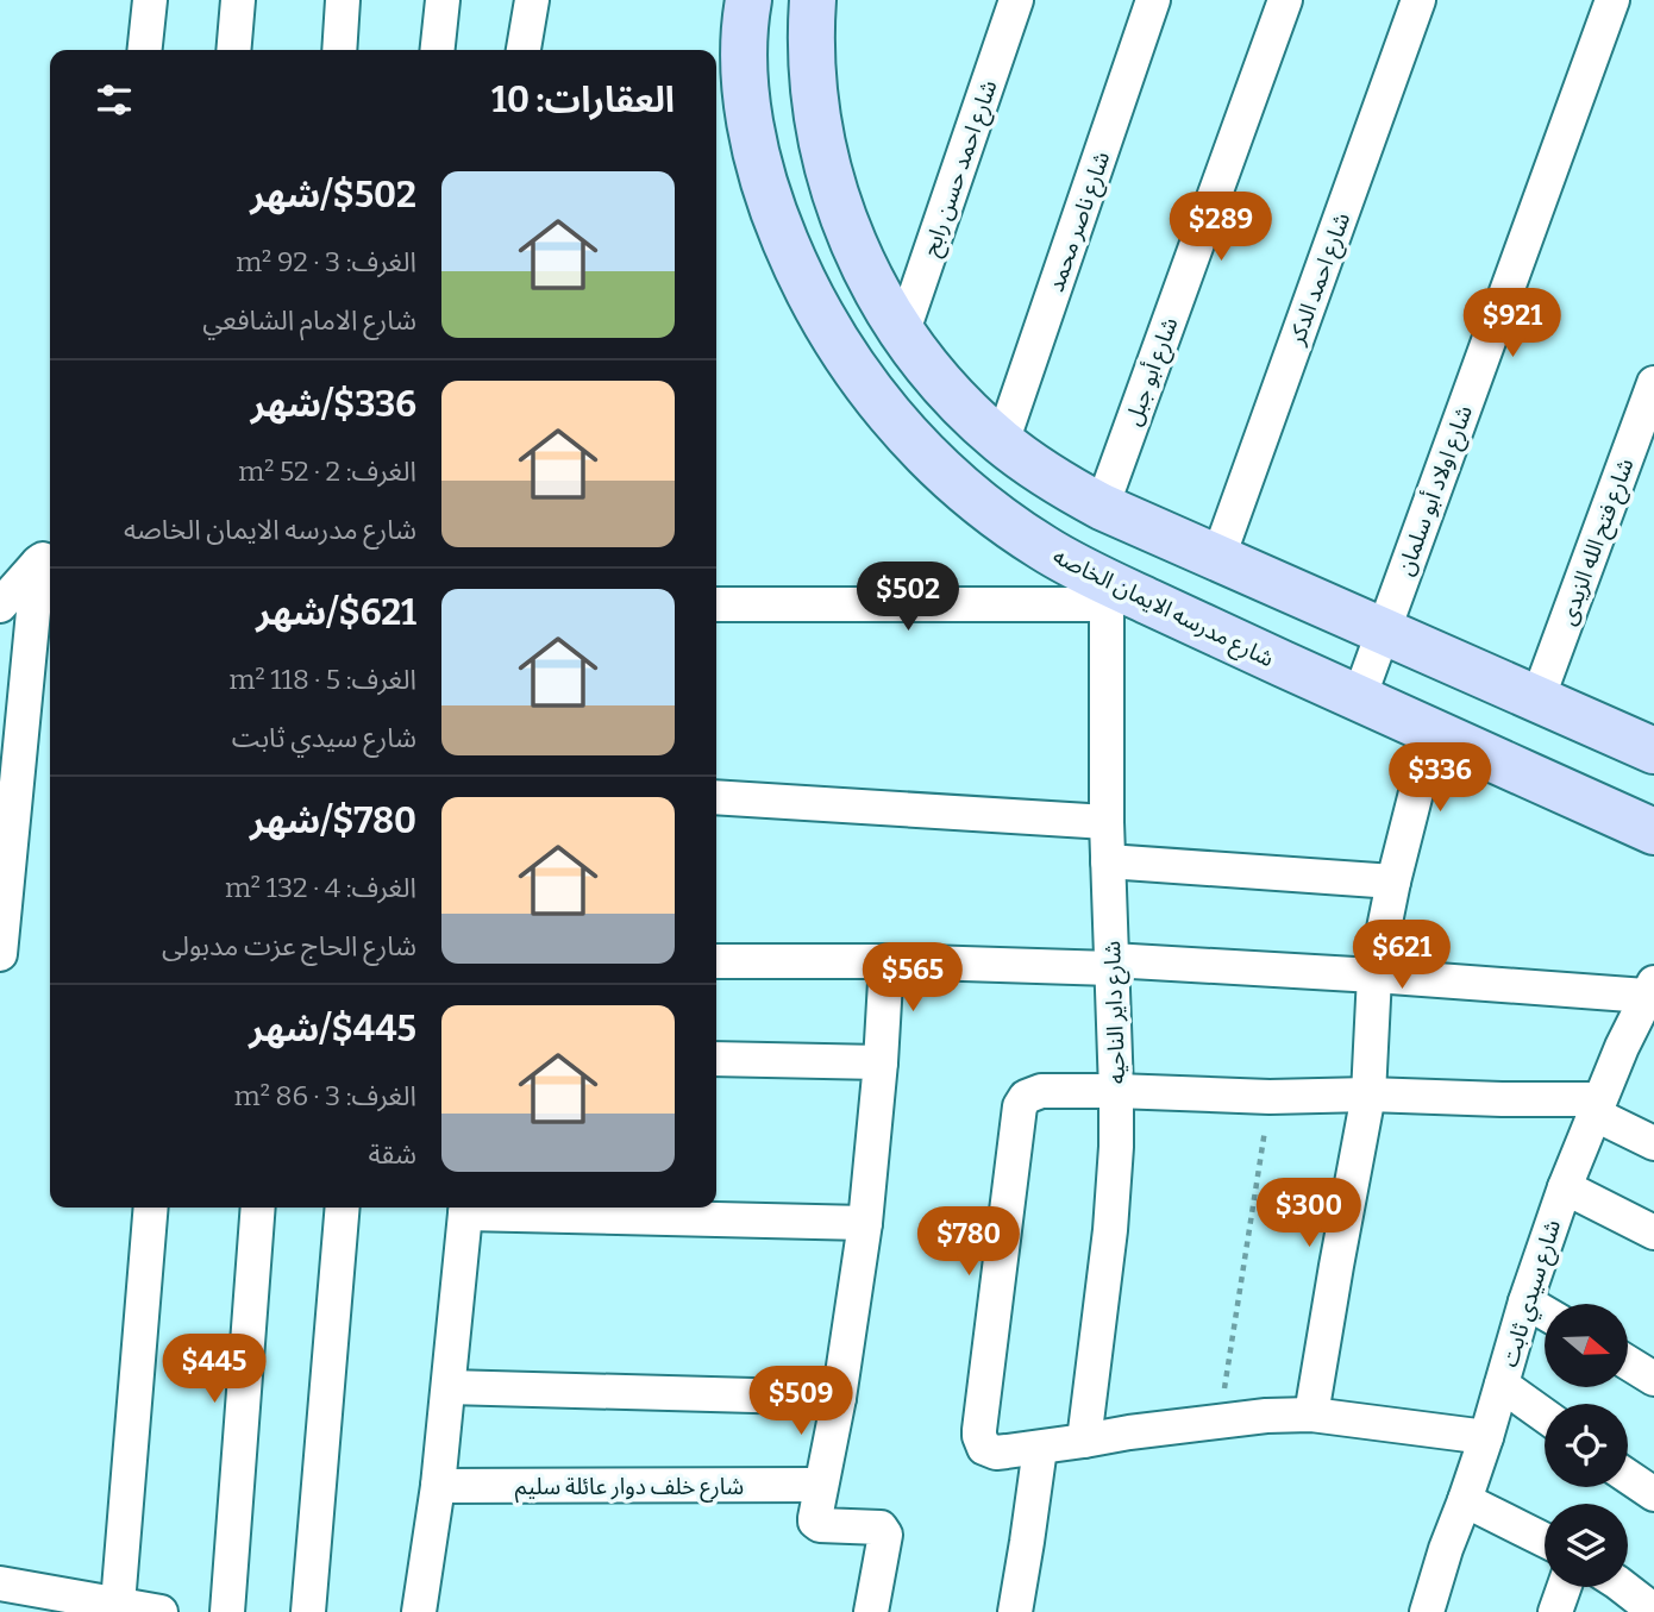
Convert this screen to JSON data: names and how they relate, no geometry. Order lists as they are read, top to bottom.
{
  "streets": {
    "street": [
      "شارع احمد حسن رابح",
      "شارع ناصر محمد",
      "شارع احمد الدكر",
      "شارع أبو جبل",
      "شارع اولاد أبو سلمان",
      "شارع فتح الله الزيدى",
      "شارع مدرسه الايمان الخاصه",
      "شارع داير الناحيه",
      "شارع سيدي ثابت",
      "شارع خلف دوار عائلة سليم"
    ]
  },
  "crossings": [
    ["شارع اولاد أبو سلمان", "شارع مدرسه الايمان الخاصه"],
    ["شارع مدرسه الايمان الخاصه", "شارع داير الناحيه"]
  ],
  "north": "right",
  "page": {
    "heading": "العقارات: 10",
    "list": [
      {
        "name": "$502/شهر",
        "note": "الغرف: 3 · 92 m² · شارع الامام الشافعي"
      },
      {
        "name": "$336/شهر",
        "note": "الغرف: 2 · 52 m² · شارع مدرسه الايمان الخاصه"
      },
      {
        "name": "$621/شهر",
        "note": "الغرف: 5 · 118 m² · شارع سيدي ثابت"
      },
      {
        "name": "$780/شهر",
        "note": "الغرف: 4 · 132 m² · شارع الحاج عزت مدبولى"
      },
      {
        "name": "$445/شهر",
        "note": "الغرف: 3 · 86 m² · شقة"
      }
    ],
    "price": [
      "$289",
      "$921",
      "$502",
      "$336",
      "$621",
      "$565",
      "$300",
      "$780",
      "$445",
      "$509"
    ]
  }
}
